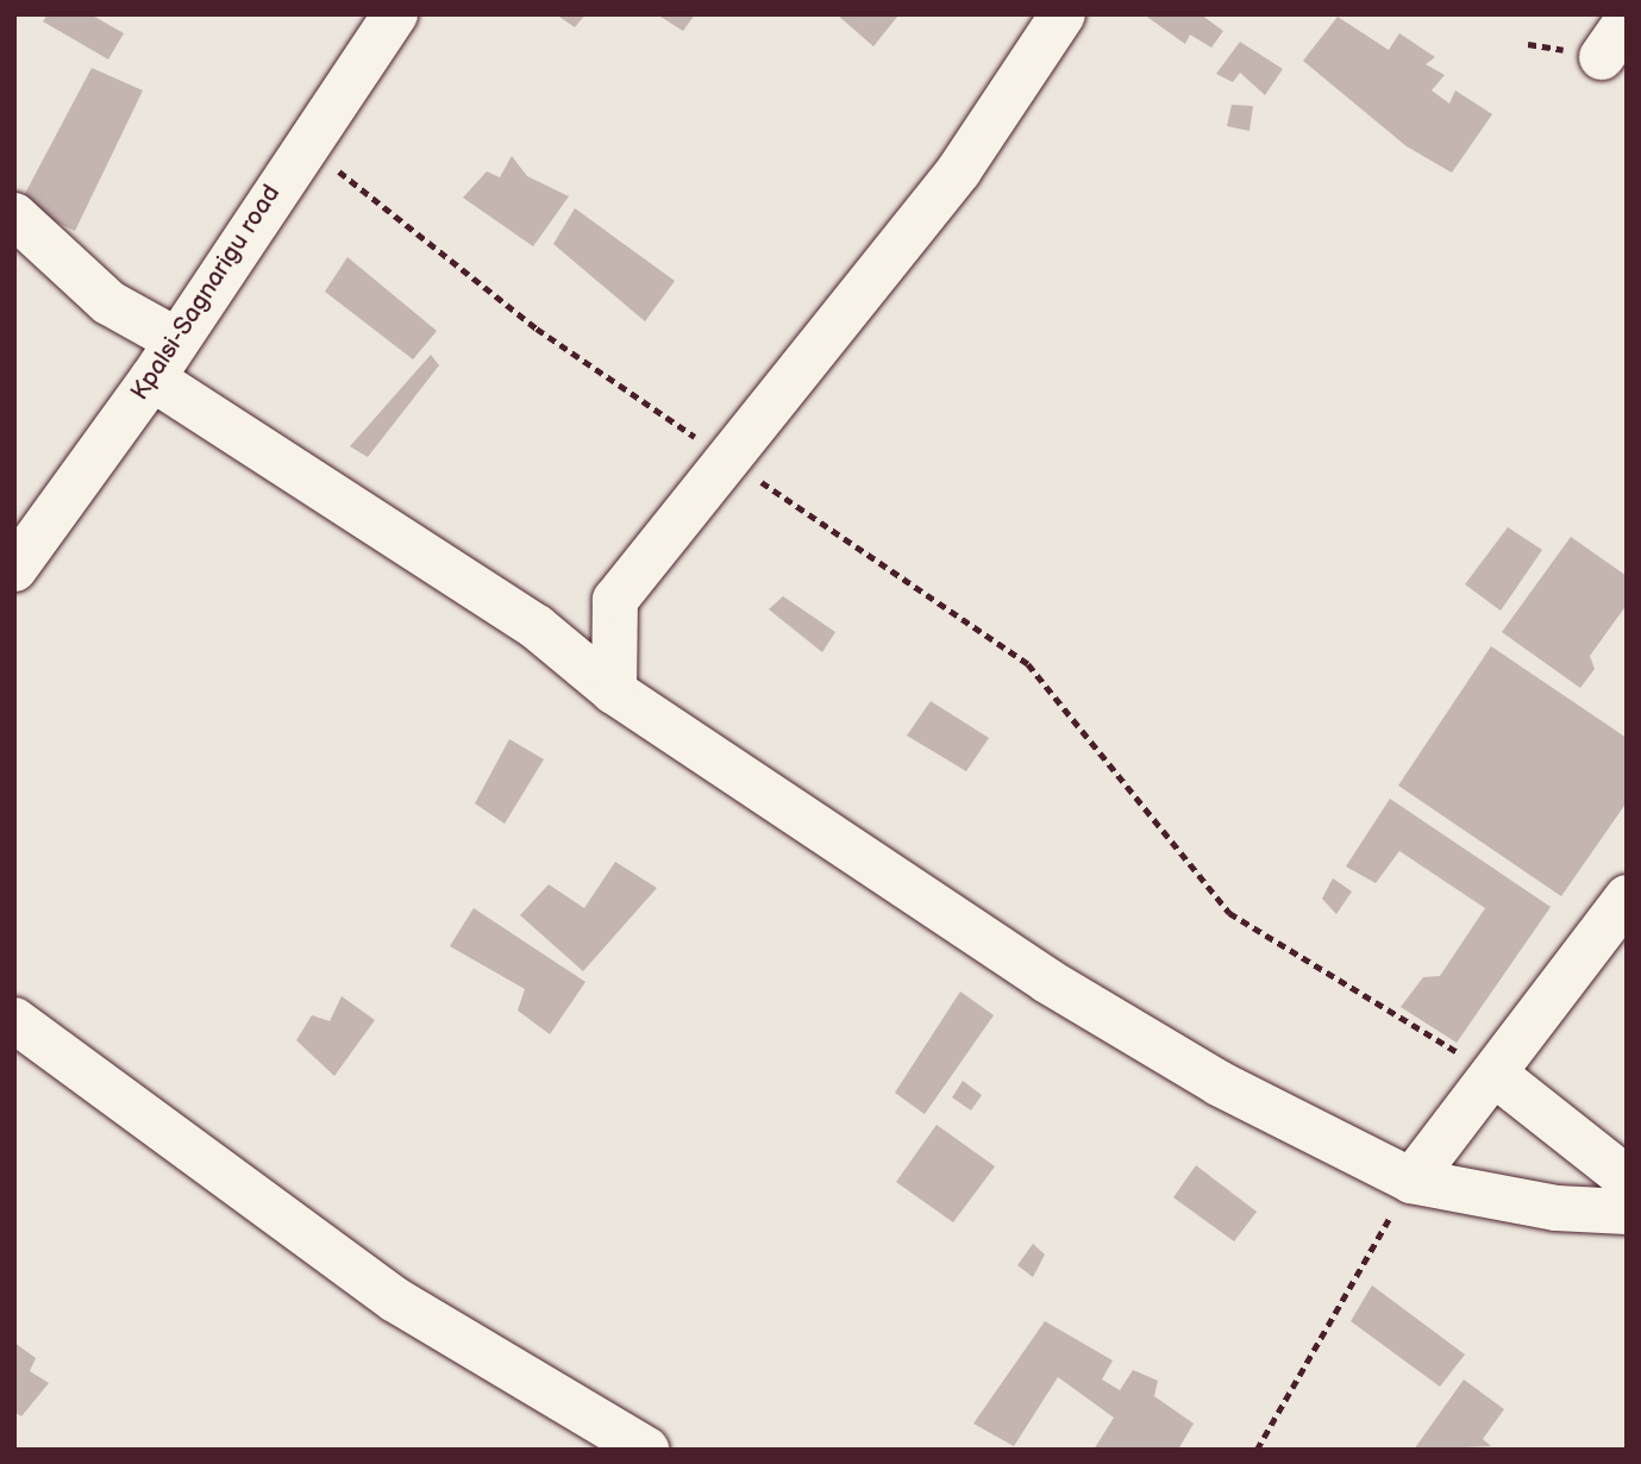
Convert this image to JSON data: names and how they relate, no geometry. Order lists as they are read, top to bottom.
{
  "streets": {
    "street": ["Kpalsi-Sagnarigu road"]
  }
}
